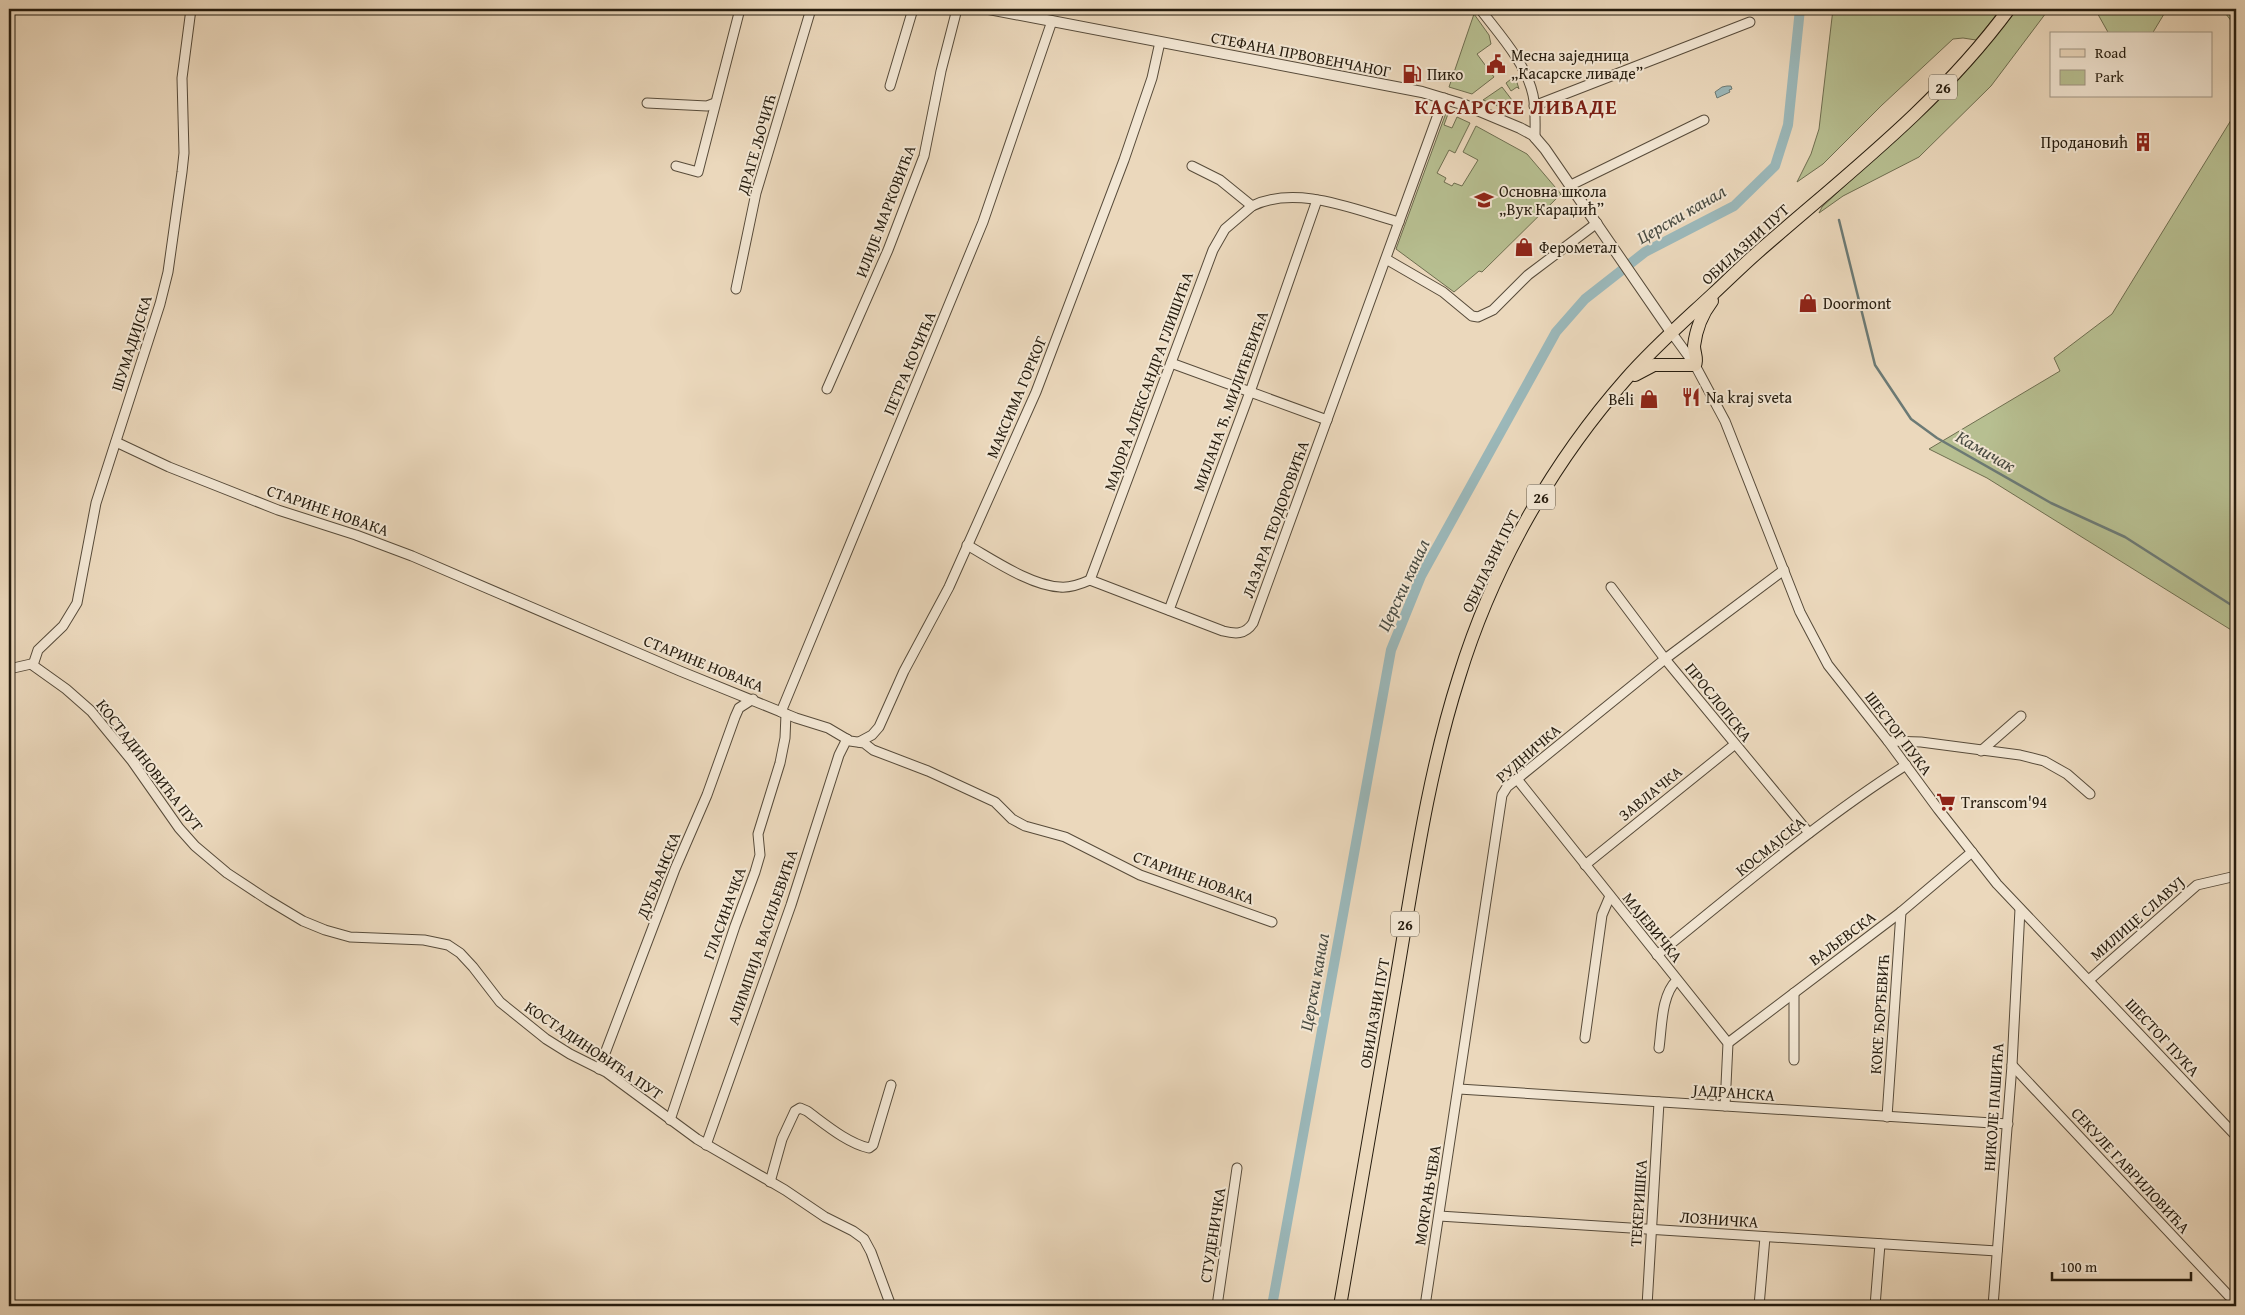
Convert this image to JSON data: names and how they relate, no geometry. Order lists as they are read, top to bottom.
{
  "streets": {
    "main road": ["26", "ОБИЛАЗНИ ПУТ"],
    "street": [
      "СТЕФАНА ПРВОВЕНЧАНОГ",
      "ДРАГЕ ЉОЧИЋ",
      "ИЛИЈЕ МАРКОВИЋА",
      "ШУМАДИЈСКА",
      "ПЕТРА КОЧИЋА",
      "МАЈОРА АЛЕКСАНДРА ГЛИШИЋА",
      "МАКСИМА ГОРКОГ",
      "МИЛАНА Ђ. МИЛИЋЕВИЋА",
      "СТАРИНЕ НОВАКА",
      "ЛАЗАРА ТЕОДОРОВИЋА",
      "ПРОСЛОПСКА",
      "ШЕСТОГ ПУКА",
      "РУДНИЧКА",
      "КОСТАДИНОВИЋА ПУТ",
      "ЗАВЛАЧКА",
      "КОСМАЈСКА",
      "ДУБЉАНСКА",
      "ГЛАСИНАЧКА",
      "МИЛИЦЕ СЛАВУЈ",
      "МАЈЕВИЧКА",
      "АЛИМПИЈА ВАСИЉЕВИЋА",
      "ВАЉЕВСКА",
      "КОКЕ ЂОРЂЕВИЋ",
      "ЈАДРАНСКА",
      "НИКОЛЕ ПАШИЋА",
      "СЕКУЛЕ ГАВРИЛОВИЋА",
      "МОКРАЊЧЕВА",
      "ТЕКЕРИШКА",
      "ЛОЗНИЧКА",
      "СТУДЕНИЧКА"
    ]
  },
  "crossings": [
    ["СТЕФАНА ПРВОВЕНЧАНОГ", "ОБИЛАЗНИ ПУТ"],
    ["СТЕФАНА ПРВОВЕНЧАНОГ", "ПЕТРА КОЧИЋА"],
    ["СТЕФАНА ПРВОВЕНЧАНОГ", "МАКСИМА ГОРКОГ"],
    ["СТЕФАНА ПРВОВЕНЧАНОГ", "ЛАЗАРА ТЕОДОРОВИЋА"],
    ["СТЕФАНА ПРВОВЕНЧАНОГ", "ШЕСТОГ ПУКА"],
    ["ОБИЛАЗНИ ПУТ", "ШЕСТОГ ПУКА"],
    ["ШУМАДИЈСКА", "СТАРИНЕ НОВАКА"],
    ["ШУМАДИЈСКА", "КОСТАДИНОВИЋА ПУТ"],
    ["ПЕТРА КОЧИЋА", "СТАРИНЕ НОВАКА"],
    ["ПЕТРА КОЧИЋА", "ГЛАСИНАЧКА"],
    ["МАЈОРА АЛЕКСАНДРА ГЛИШИЋА", "ЛАЗАРА ТЕОДОРОВИЋА"],
    ["МАКСИМА ГОРКОГ", "СТАРИНЕ НОВАКА"],
    ["МИЛАНА Ђ. МИЛИЋЕВИЋА", "ЛАЗАРА ТЕОДОРОВИЋА"],
    ["СТАРИНЕ НОВАКА", "ДУБЉАНСКА"],
    ["СТАРИНЕ НОВАКА", "ГЛАСИНАЧКА"],
    ["СТАРИНЕ НОВАКА", "АЛИМПИЈА ВАСИЉЕВИЋА"],
    ["ПРОСЛОПСКА", "РУДНИЧКА"],
    ["ПРОСЛОПСКА", "ЗАВЛАЧКА"],
    ["ПРОСЛОПСКА", "КОСМАЈСКА"],
    ["ШЕСТОГ ПУКА", "РУДНИЧКА"],
    ["ШЕСТОГ ПУКА", "КОСМАЈСКА"],
    ["ШЕСТОГ ПУКА", "МИЛИЦЕ СЛАВУЈ"],
    ["ШЕСТОГ ПУКА", "ВАЉЕВСКА"],
    ["ШЕСТОГ ПУКА", "НИКОЛЕ ПАШИЋА"],
    ["РУДНИЧКА", "МАЈЕВИЧКА"],
    ["РУДНИЧКА", "ЈАДРАНСКА"],
    ["РУДНИЧКА", "МОКРАЊЧЕВА"],
    ["КОСТАДИНОВИЋА ПУТ", "ДУБЉАНСКА"],
    ["КОСТАДИНОВИЋА ПУТ", "ГЛАСИНАЧКА"],
    ["КОСТАДИНОВИЋА ПУТ", "АЛИМПИЈА ВАСИЉЕВИЋА"],
    ["ЗАВЛАЧКА", "МАЈЕВИЧКА"],
    ["КОСМАЈСКА", "МАЈЕВИЧКА"],
    ["МАЈЕВИЧКА", "ВАЉЕВСКА"],
    ["ВАЉЕВСКА", "КОКЕ ЂОРЂЕВИЋ"],
    ["КОКЕ ЂОРЂЕВИЋ", "ЈАДРАНСКА"],
    ["ЈАДРАНСКА", "НИКОЛЕ ПАШИЋА"],
    ["ЈАДРАНСКА", "МОКРАЊЧЕВА"],
    ["ЈАДРАНСКА", "ТЕКЕРИШКА"],
    ["НИКОЛЕ ПАШИЋА", "СЕКУЛЕ ГАВРИЛОВИЋА"],
    ["НИКОЛЕ ПАШИЋА", "ЛОЗНИЧКА"],
    ["МОКРАЊЧЕВА", "ЛОЗНИЧКА"],
    ["ТЕКЕРИШКА", "ЛОЗНИЧКА"]
  ],
  "districts": ["КАСАРСКЕ ЛИВАДЕ"],
  "water": ["Церски канал", "Камичак"],
  "places": {
    "public building": ["Месна заједница „Касарске ливаде”"],
    "fuel station": ["Пико"],
    "building": ["Продановић"],
    "school or university": ["Основна школа „Вук Караџић”"],
    "shop": ["Ферометал", "Doormont", "Beli"],
    "restaurant": ["Na kraj sveta"],
    "supermarket": ["Transcom'94"]
  },
  "legend": ["Road", "Park"],
  "scale_bar": "100 m"
}
